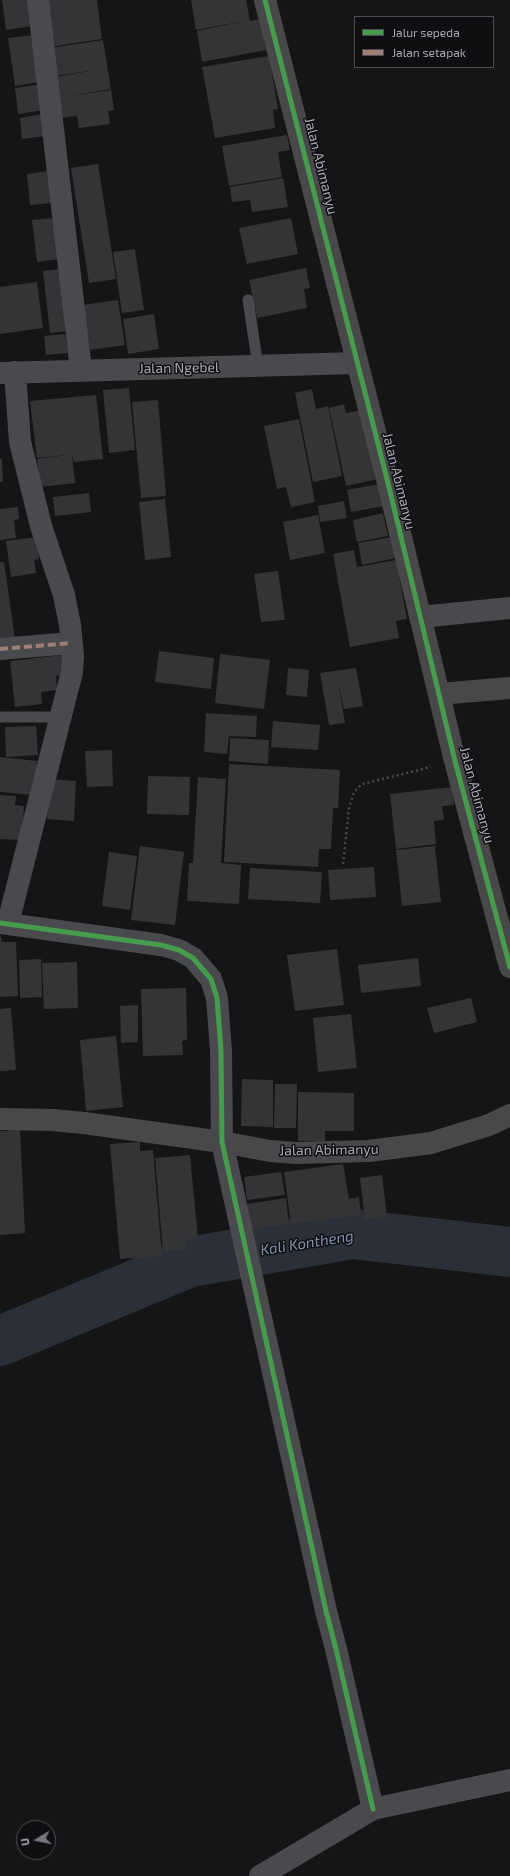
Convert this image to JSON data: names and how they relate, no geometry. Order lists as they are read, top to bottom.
{
  "streets": {
    "street": ["Jalan Abimanyu", "Jalan Ngebel"]
  },
  "crossings": [
    ["Jalan Abimanyu", "Jalan Ngebel"]
  ],
  "water": ["Kali Kontheng"],
  "legend": ["Jalur sepeda", "Jalan setapak"],
  "north": "left"
}
